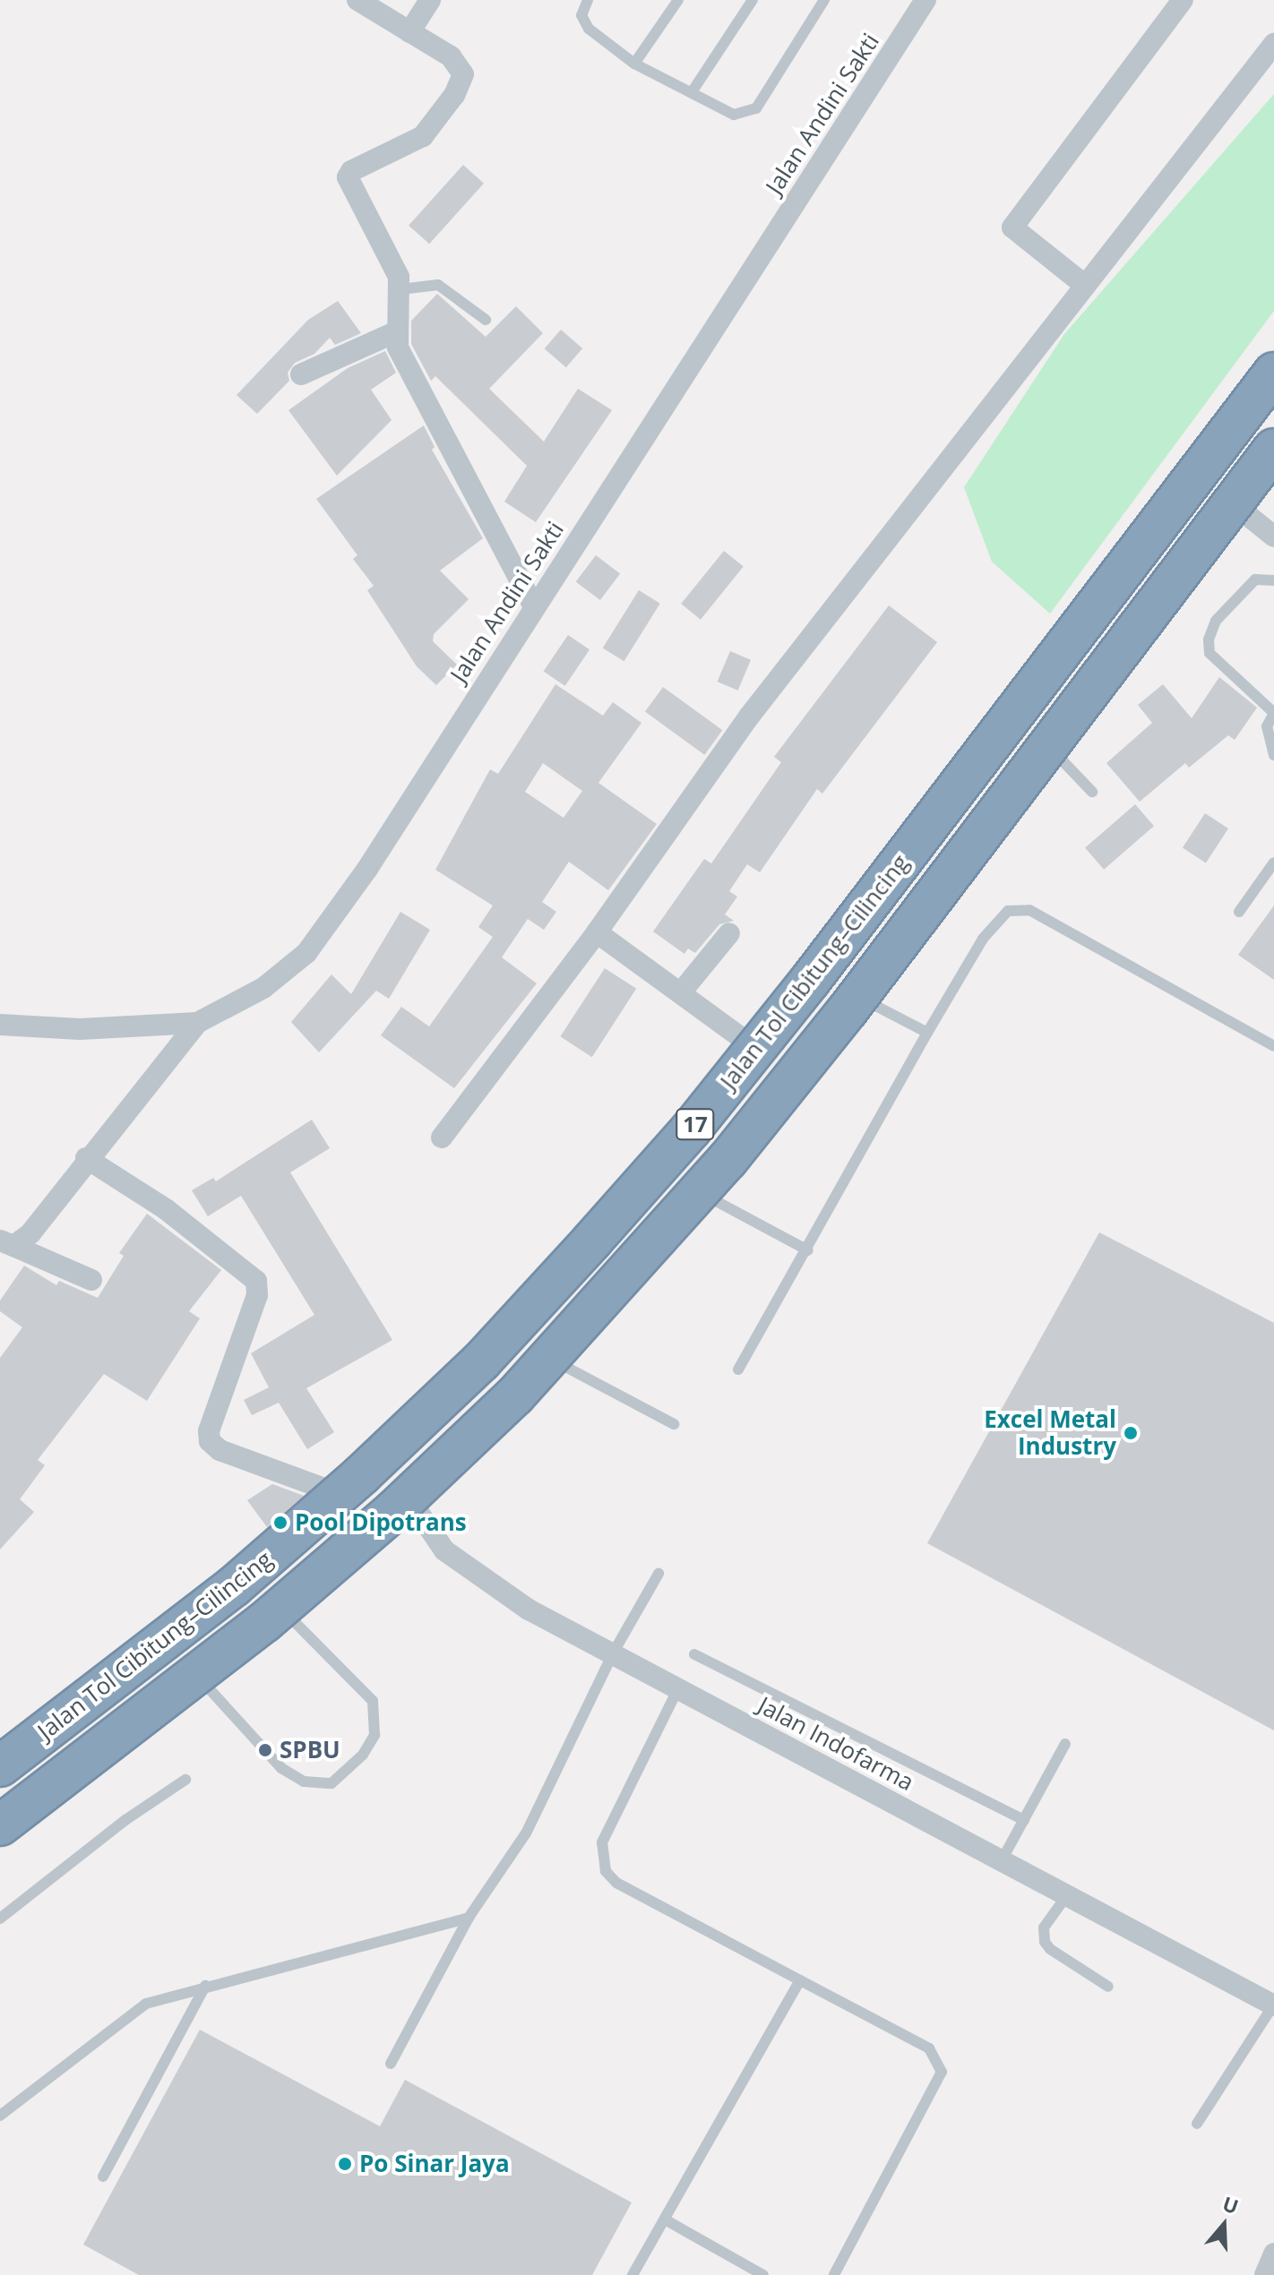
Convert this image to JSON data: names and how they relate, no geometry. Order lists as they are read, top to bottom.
{
  "streets": {
    "highway": ["Jalan Tol Cibitung–Cilincing", "17"],
    "street": ["Jalan Andini Sakti", "Jalan Indofarma"]
  },
  "places": [
    "Excel Metal Industry",
    "Pool Dipotrans",
    "SPBU",
    "Po Sinar Jaya"
  ],
  "north": "top"
}
